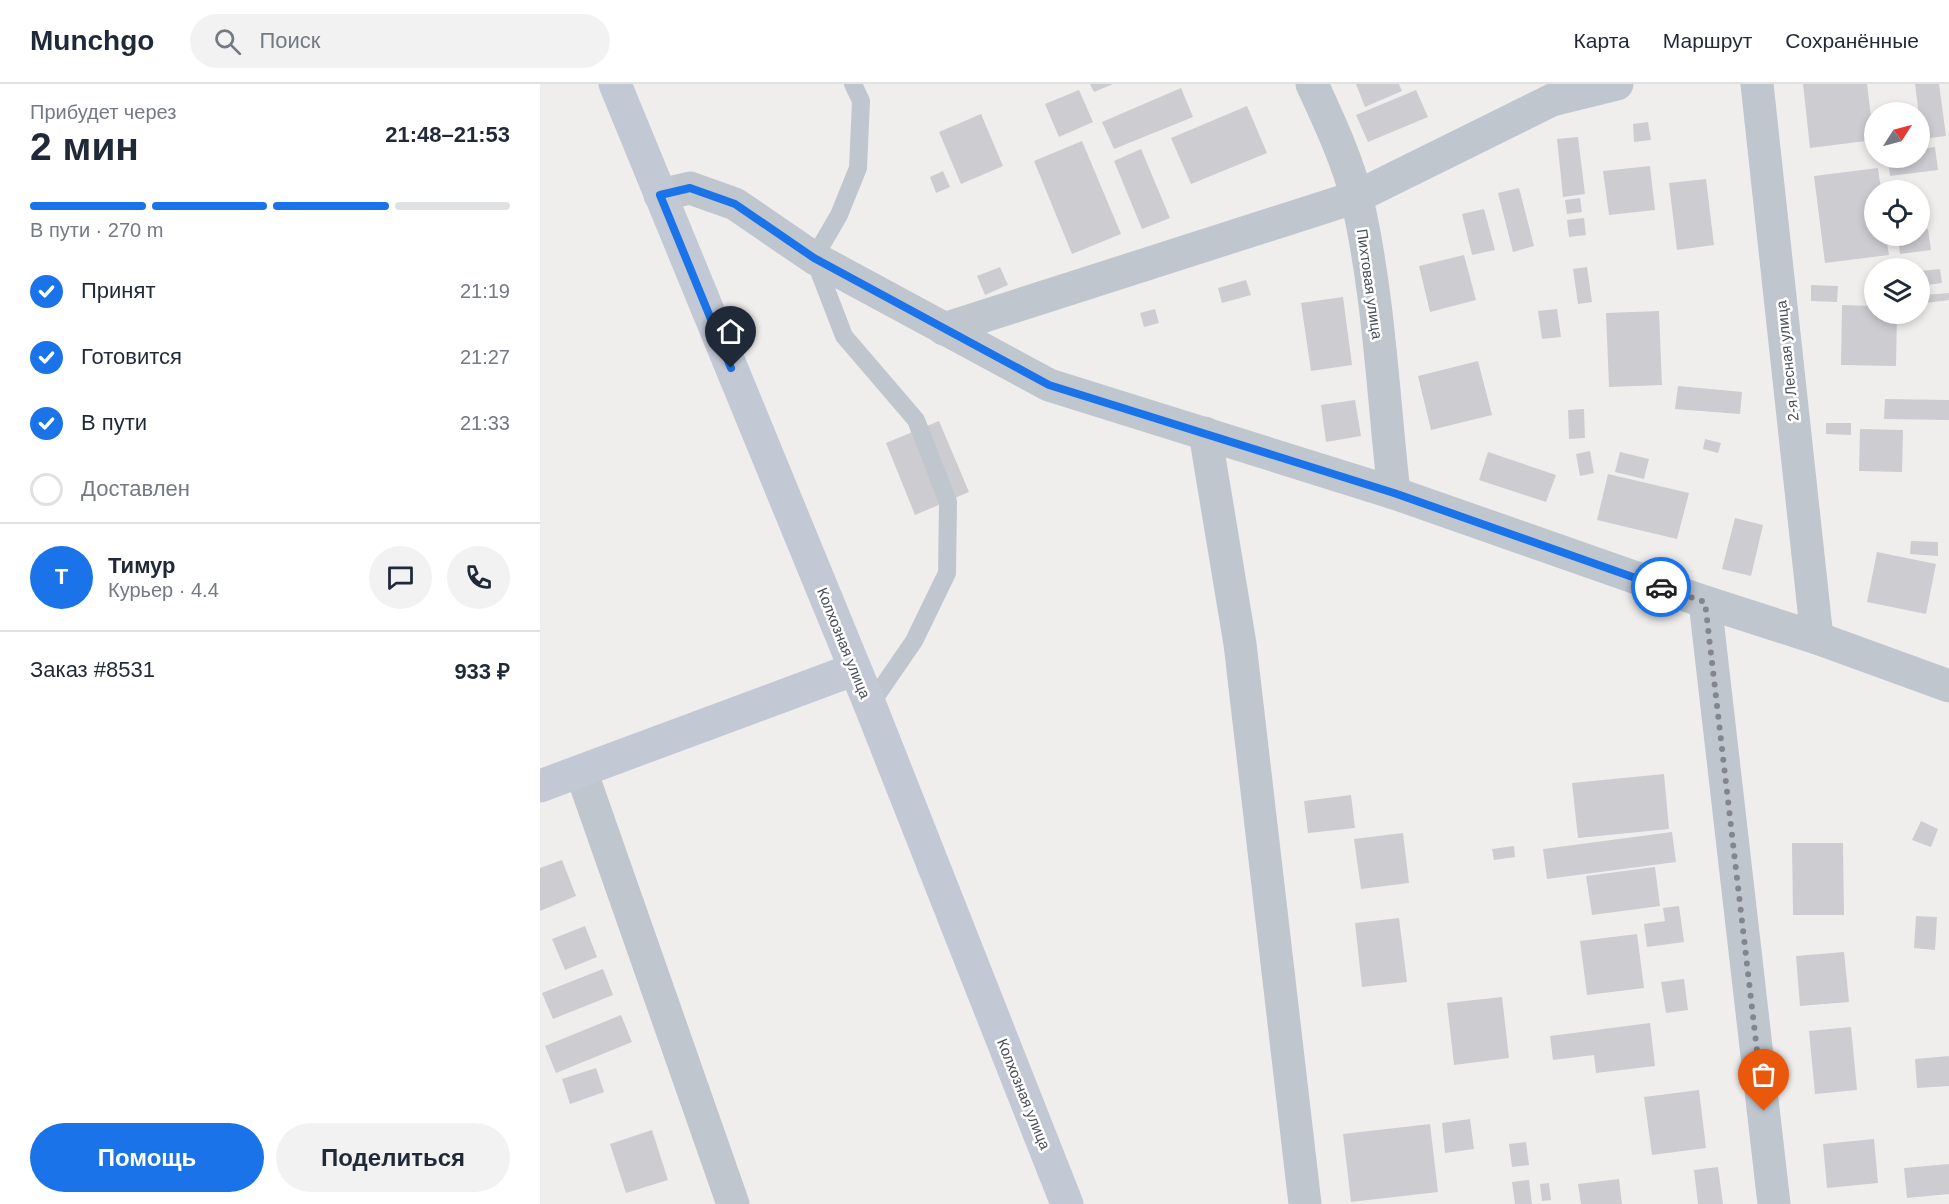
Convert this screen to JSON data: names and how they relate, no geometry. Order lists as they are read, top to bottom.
{
  "streets": {
    "main road": ["Колхозная улица"],
    "street": ["Пихтовая улица", "2-я Лесная улица"]
  },
  "north": "top right",
  "page": {
    "header": "Munchgo",
    "search": "Поиск",
    "nav": ["Карта", "Маршрут", "Сохранённые"],
    "heading": ["2 мин", "Прибудет через", "21:48–21:53"],
    "panel": [
      "Тимур",
      "Курьер · 4.4",
      "Заказ #8531",
      "933 ₽"
    ],
    "bar": "В пути · 270 m",
    "list": [
      ["Принят", "21:19"],
      ["Готовится", "21:27"],
      ["В пути", "21:33"],
      "Доставлен"
    ],
    "round": "Т",
    "buttons": ["Помощь", "Поделиться"]
  }
}
